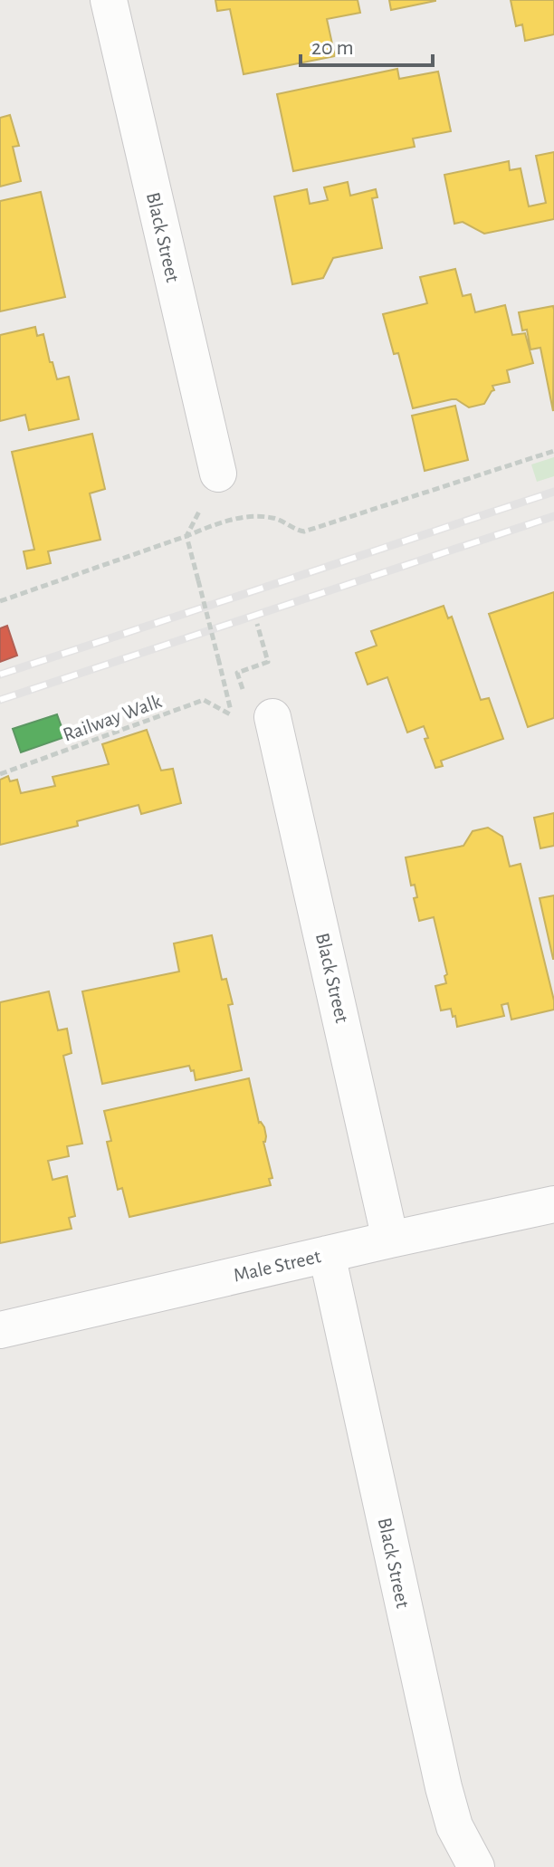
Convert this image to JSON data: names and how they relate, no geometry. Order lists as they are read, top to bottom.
{
  "streets": {
    "street": ["Black Street", "Male Street"],
    "path": ["Railway Walk"]
  },
  "crossings": [
    ["Black Street", "Male Street"]
  ],
  "scale_bar": "20 m"
}
